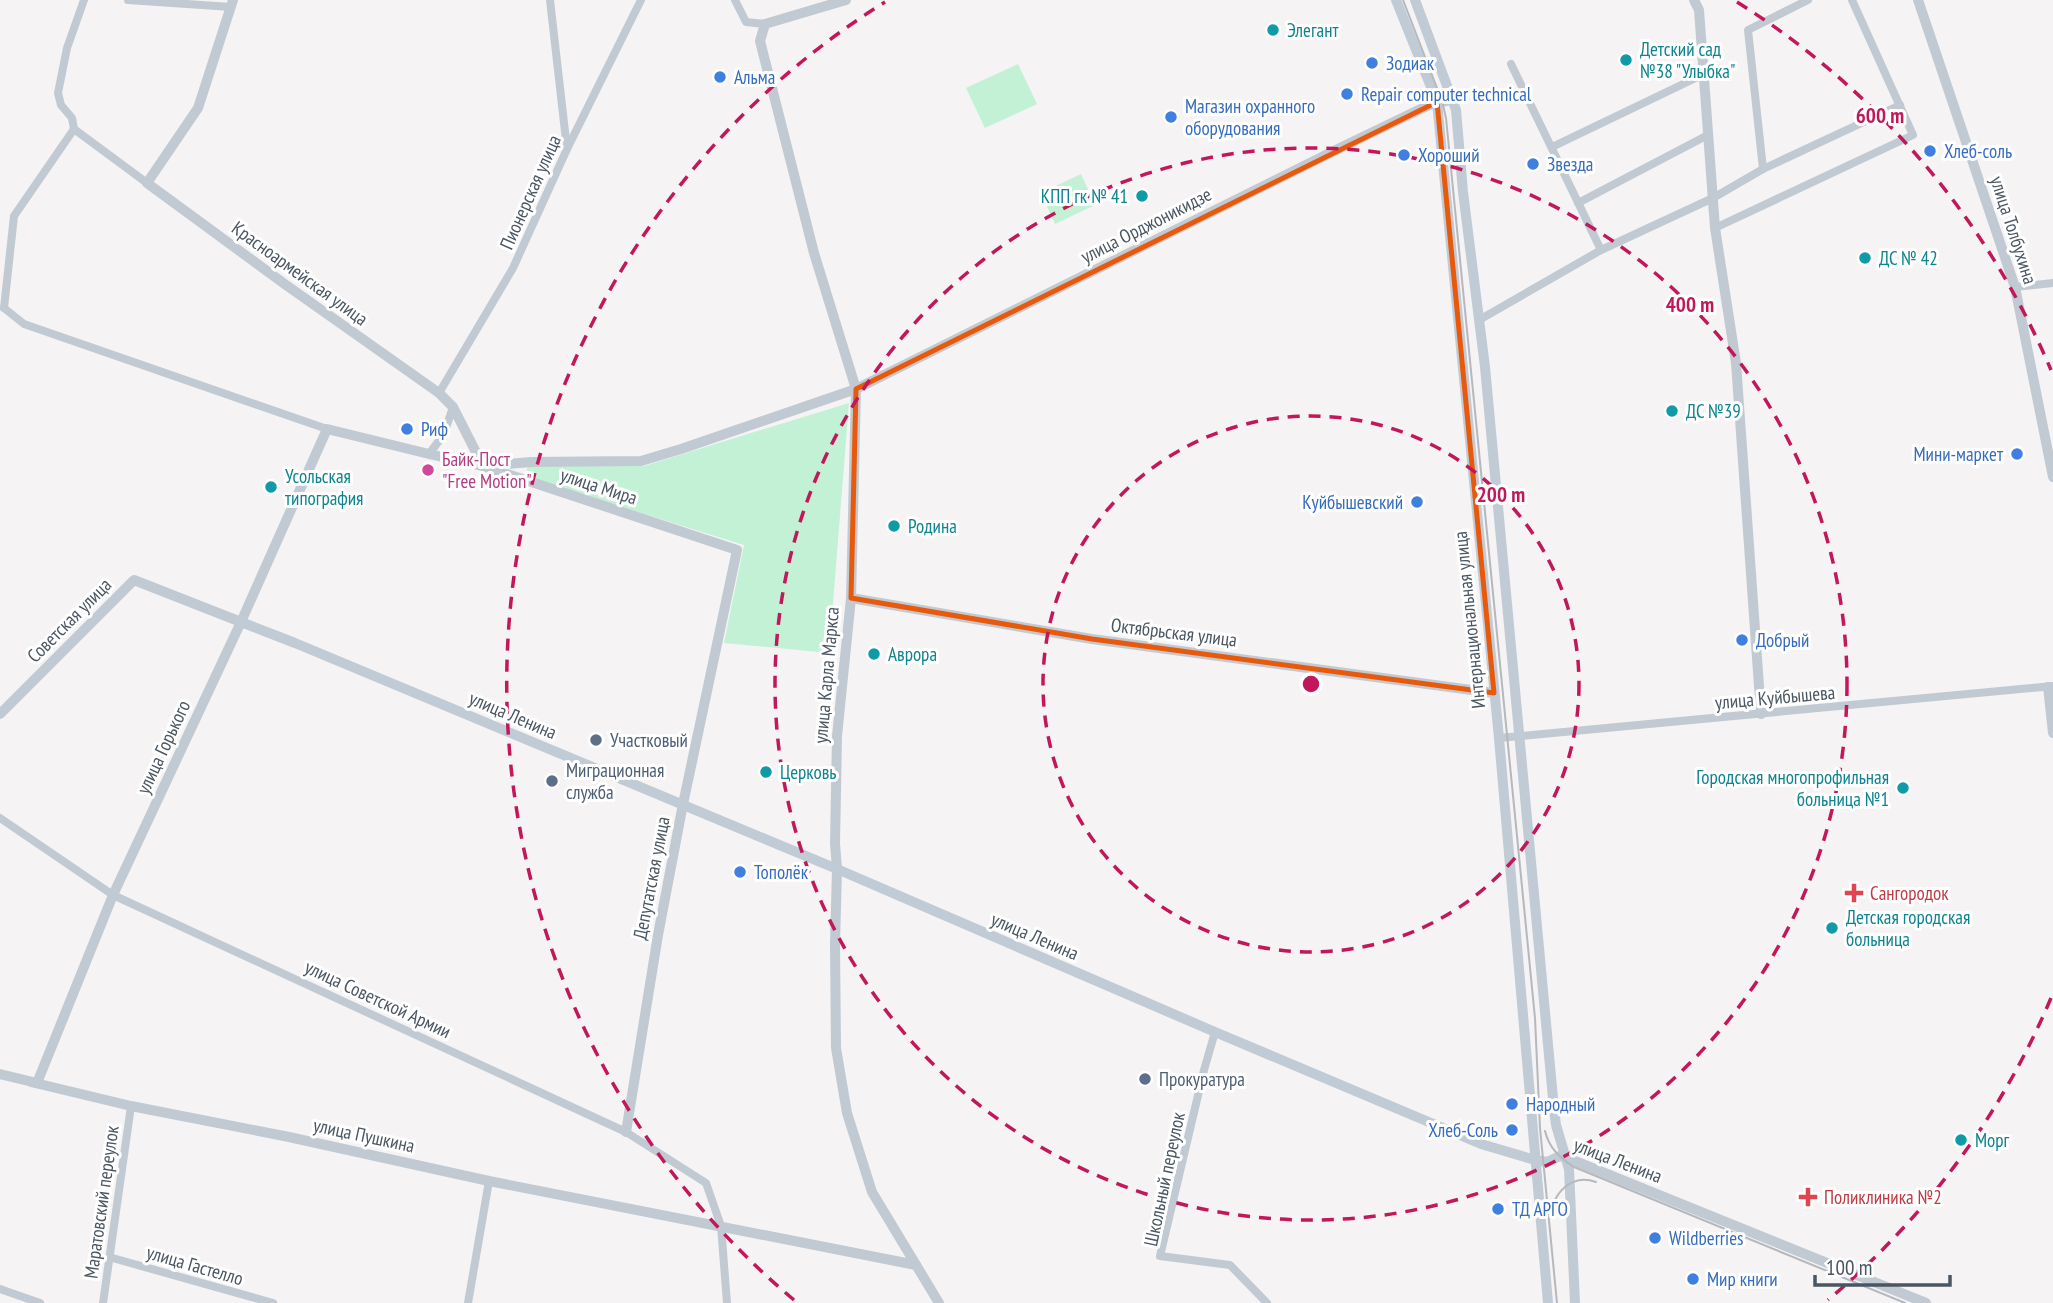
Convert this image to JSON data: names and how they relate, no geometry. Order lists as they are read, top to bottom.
{
  "streets": {
    "main road": ["Интернациональная улица", "улица Ленина"],
    "street": [
      "Пионерская улица",
      "улица Орджоникидзе",
      "улица Толбухина",
      "Красноармейская улица",
      "улица Мира",
      "Советская улица",
      "Октябрьская улица",
      "улица Карла Маркса",
      "улица Куйбышева",
      "улица Горького",
      "Депутатская улица",
      "улица Советской Армии",
      "улица Пушкина",
      "Школьный переулок",
      "Маратовский переулок",
      "улица Гастелло"
    ]
  },
  "crossings": [
    ["Пионерская улица", "Красноармейская улица"],
    ["улица Орджоникидзе", "Красноармейская улица"],
    ["улица Орджоникидзе", "улица Мира"],
    ["улица Орджоникидзе", "Интернациональная улица"],
    ["улица Орджоникидзе", "улица Карла Маркса"],
    ["Красноармейская улица", "улица Мира"],
    ["улица Мира", "улица Горького"],
    ["улица Мира", "Депутатская улица"],
    ["Советская улица", "улица Ленина"],
    ["Интернациональная улица", "Октябрьская улица"],
    ["Интернациональная улица", "улица Куйбышева"],
    ["Интернациональная улица", "улица Ленина"],
    ["Октябрьская улица", "улица Карла Маркса"],
    ["улица Карла Маркса", "улица Ленина"],
    ["улица Карла Маркса", "улица Пушкина"],
    ["улица Ленина", "улица Горького"],
    ["улица Ленина", "Депутатская улица"],
    ["улица Ленина", "Школьный переулок"],
    ["улица Горького", "улица Советской Армии"],
    ["улица Горького", "улица Пушкина"],
    ["Депутатская улица", "улица Советской Армии"],
    ["улица Советской Армии", "улица Пушкина"],
    ["улица Пушкина", "Маратовский переулок"],
    ["Маратовский переулок", "улица Гастелло"]
  ],
  "places": {
    "other": [
      "Элегант",
      "Детский сад №38 \"Улыбка\"",
      "Зодиак",
      "Альма",
      "Repair computer technical",
      "Магазин охранного оборудования",
      "Хлеб-соль",
      "Хороший",
      "Звезда",
      "КПП гк № 41",
      "ДС № 42",
      "ДС №39",
      "Риф",
      "Мини-маркет",
      "Байк-Пост \"Free Motion\"",
      "Усольская типография",
      "Куйбышевский",
      "Родина",
      "Добрый",
      "Аврора",
      "Участковый",
      "Церковь",
      "Миграционная служба",
      "Городская многопрофильная больница №1",
      "Тополёк",
      "Детская городская больница",
      "Прокуратура",
      "Народный",
      "Хлеб-Соль",
      "Морг",
      "ТД АРГО",
      "Wildberries",
      "Мир книги"
    ],
    "health": ["Сангородок", "Поликлиника №2"]
  },
  "scale_bar": "100 m",
  "rings": ["600 m", "400 m", "200 m"]
}
